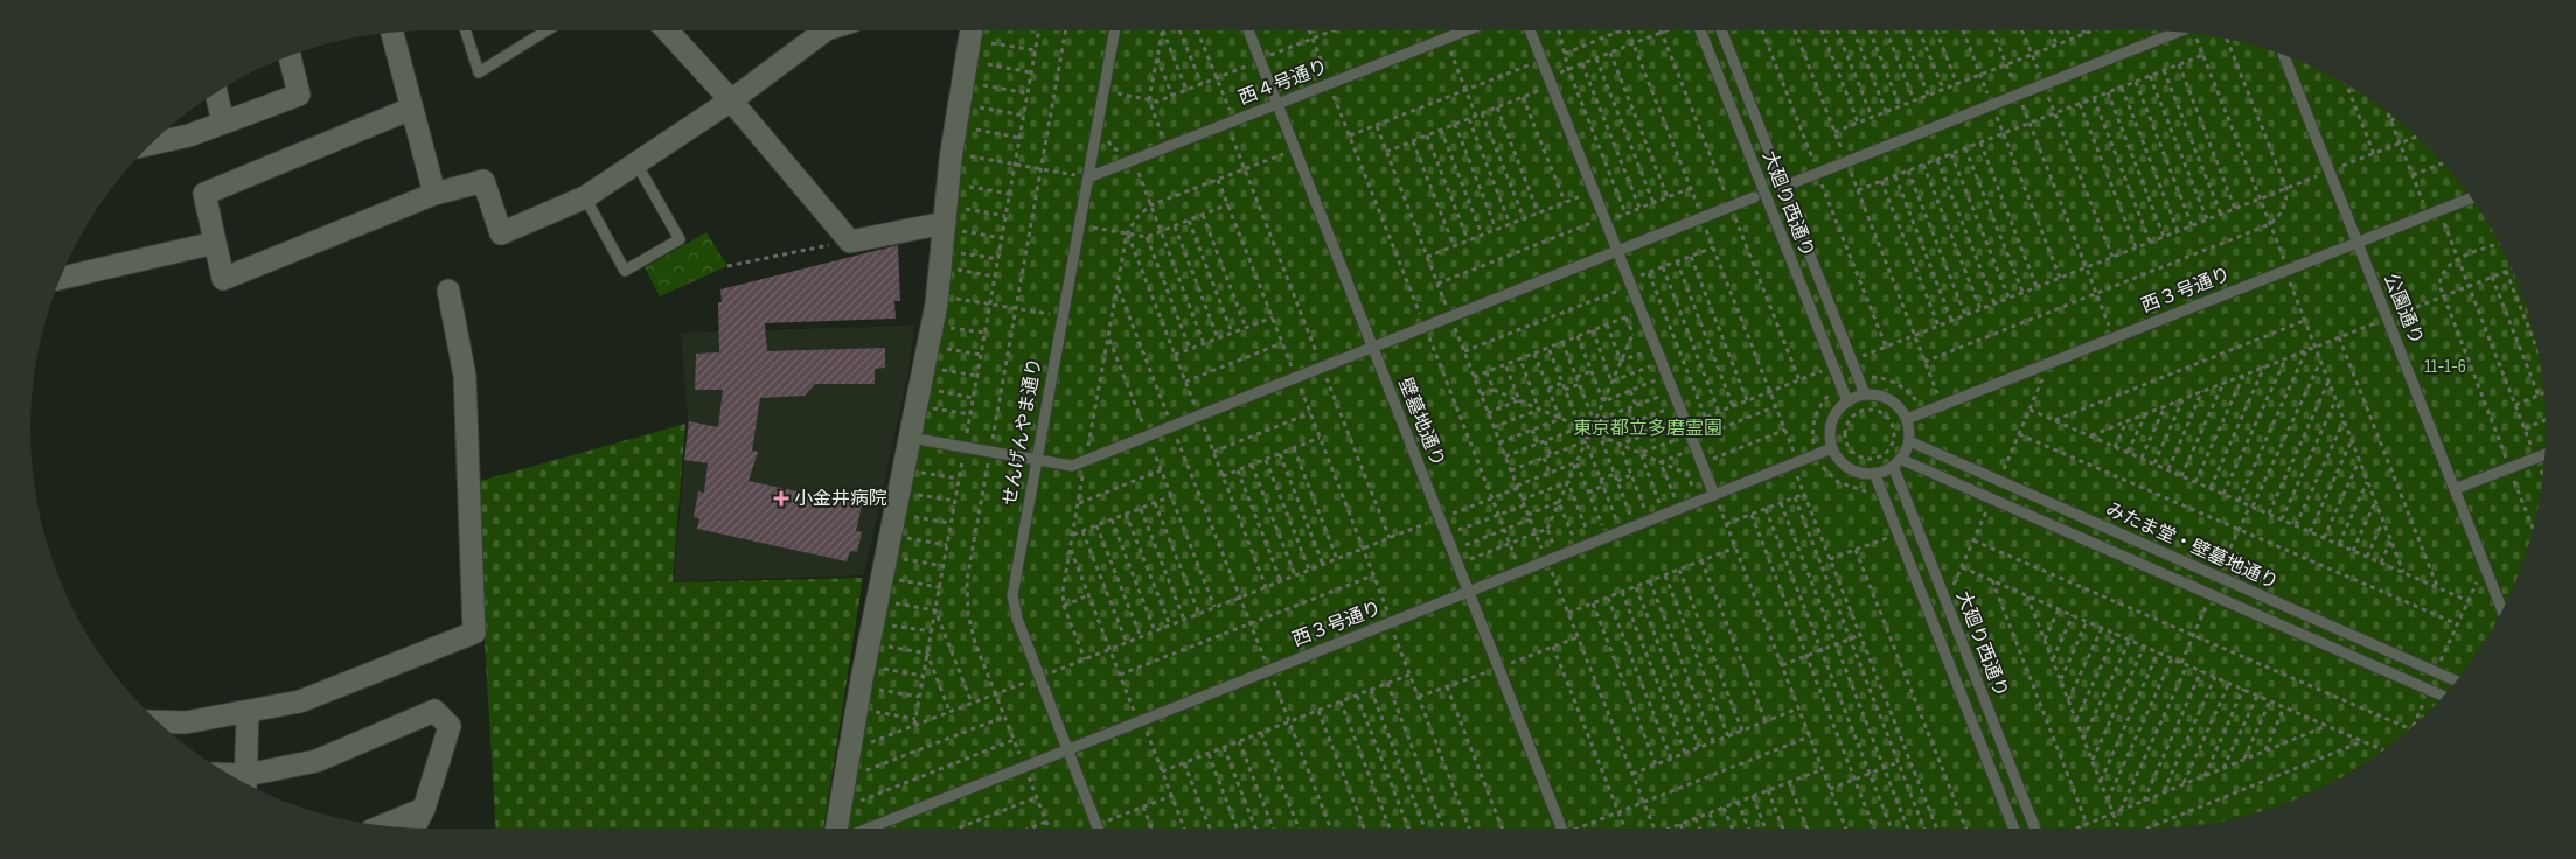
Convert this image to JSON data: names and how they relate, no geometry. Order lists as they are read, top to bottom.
{
  "streets": {
    "lane": [
      "西４号通り",
      "大廻り西通り",
      "西３号通り",
      "公園通り",
      "壁墓地通り",
      "せんげんやま通り",
      "みたま堂・壁墓地通り"
    ]
  },
  "crossings": [
    ["西４号通り", "壁墓地通り"],
    ["西４号通り", "せんげんやま通り"],
    ["大廻り西通り", "みたま堂・壁墓地通り"],
    ["西３号通り", "公園通り"],
    ["西３号通り", "壁墓地通り"],
    ["西３号通り", "せんげんやま通り"]
  ],
  "parks": ["11-1-6", "東京都立多磨霊園"],
  "places": {
    "health": ["小金井病院"]
  }
}
